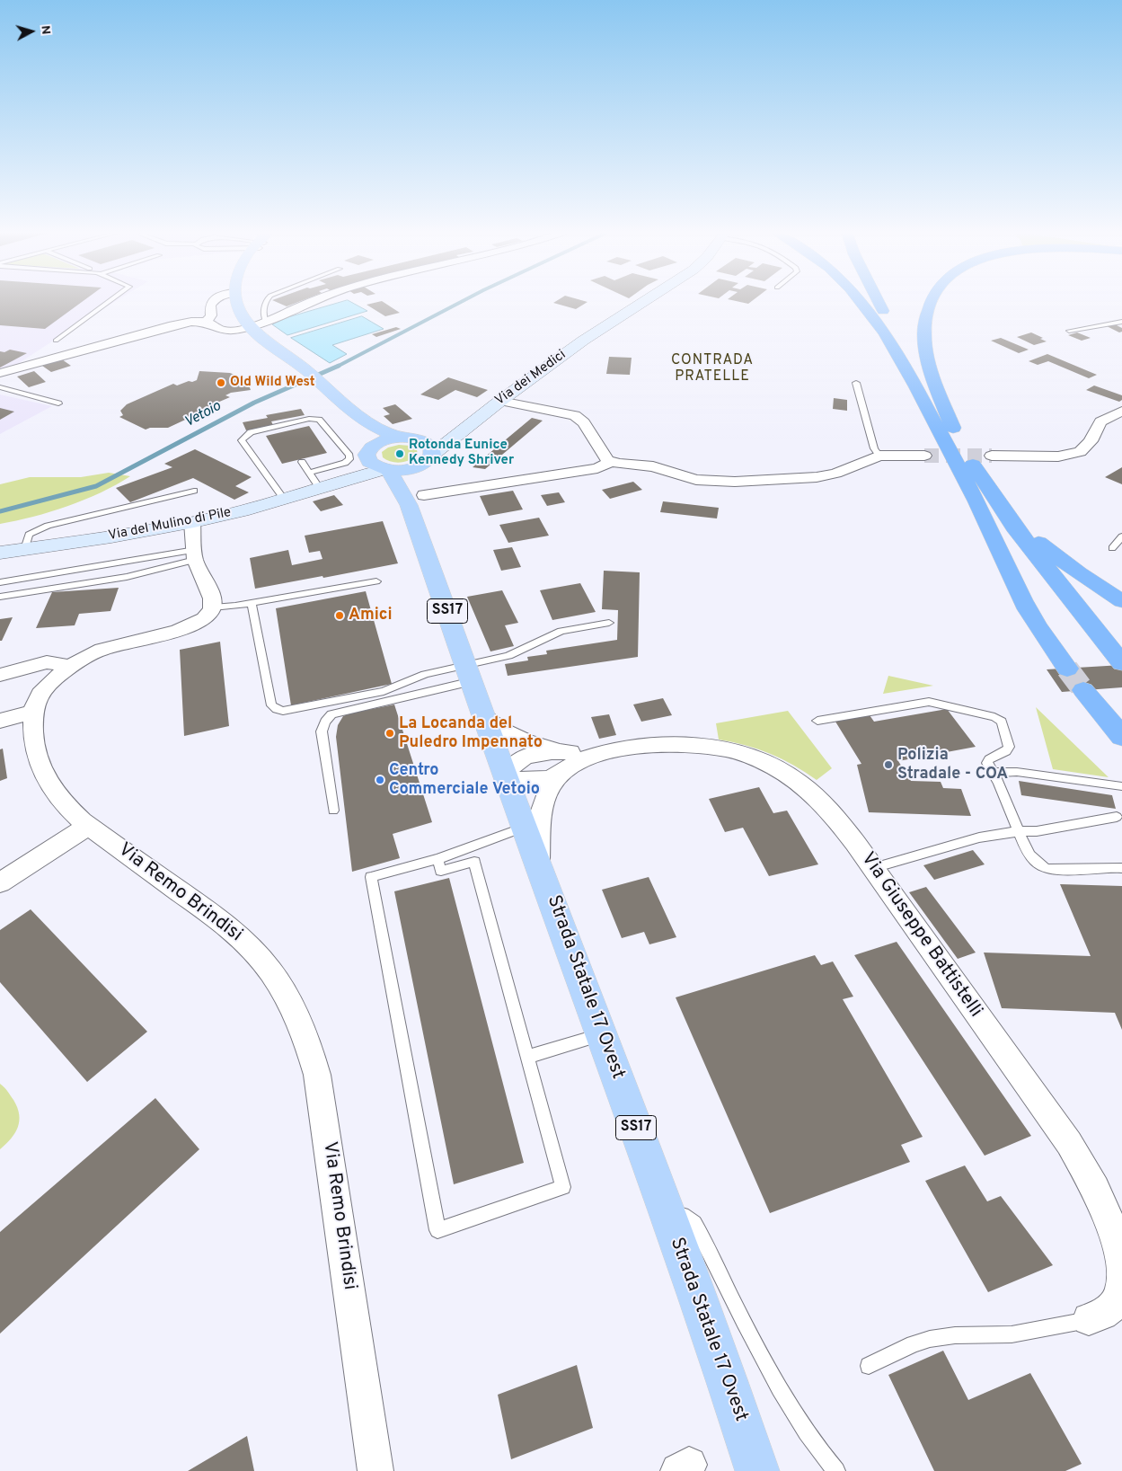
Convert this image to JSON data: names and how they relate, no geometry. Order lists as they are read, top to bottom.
{
  "streets": {
    "main road": ["SS17", "Strada Statale 17 Ovest"],
    "street": [
      "Via dei Medici",
      "Via del Mulino di Pile",
      "Via Remo Brindisi",
      "Via Giuseppe Battistelli"
    ]
  },
  "crossings": [
    ["Via dei Medici", "Strada Statale 17 Ovest"],
    ["Via del Mulino di Pile", "SS17"],
    ["Via del Mulino di Pile", "Strada Statale 17 Ovest"],
    ["SS17", "Strada Statale 17 Ovest"],
    ["Via Giuseppe Battistelli", "Strada Statale 17 Ovest"]
  ],
  "districts": ["CONTRADA PRATELLE"],
  "water": ["Vetoio"],
  "places": [
    "Old Wild West",
    "Rotonda Eunice Kennedy Shriver",
    "Amici",
    "La Locanda del Puledro Impennato",
    "Polizia Stradale - COA",
    "Centro Commerciale Vetoio"
  ],
  "north": "right"
}
